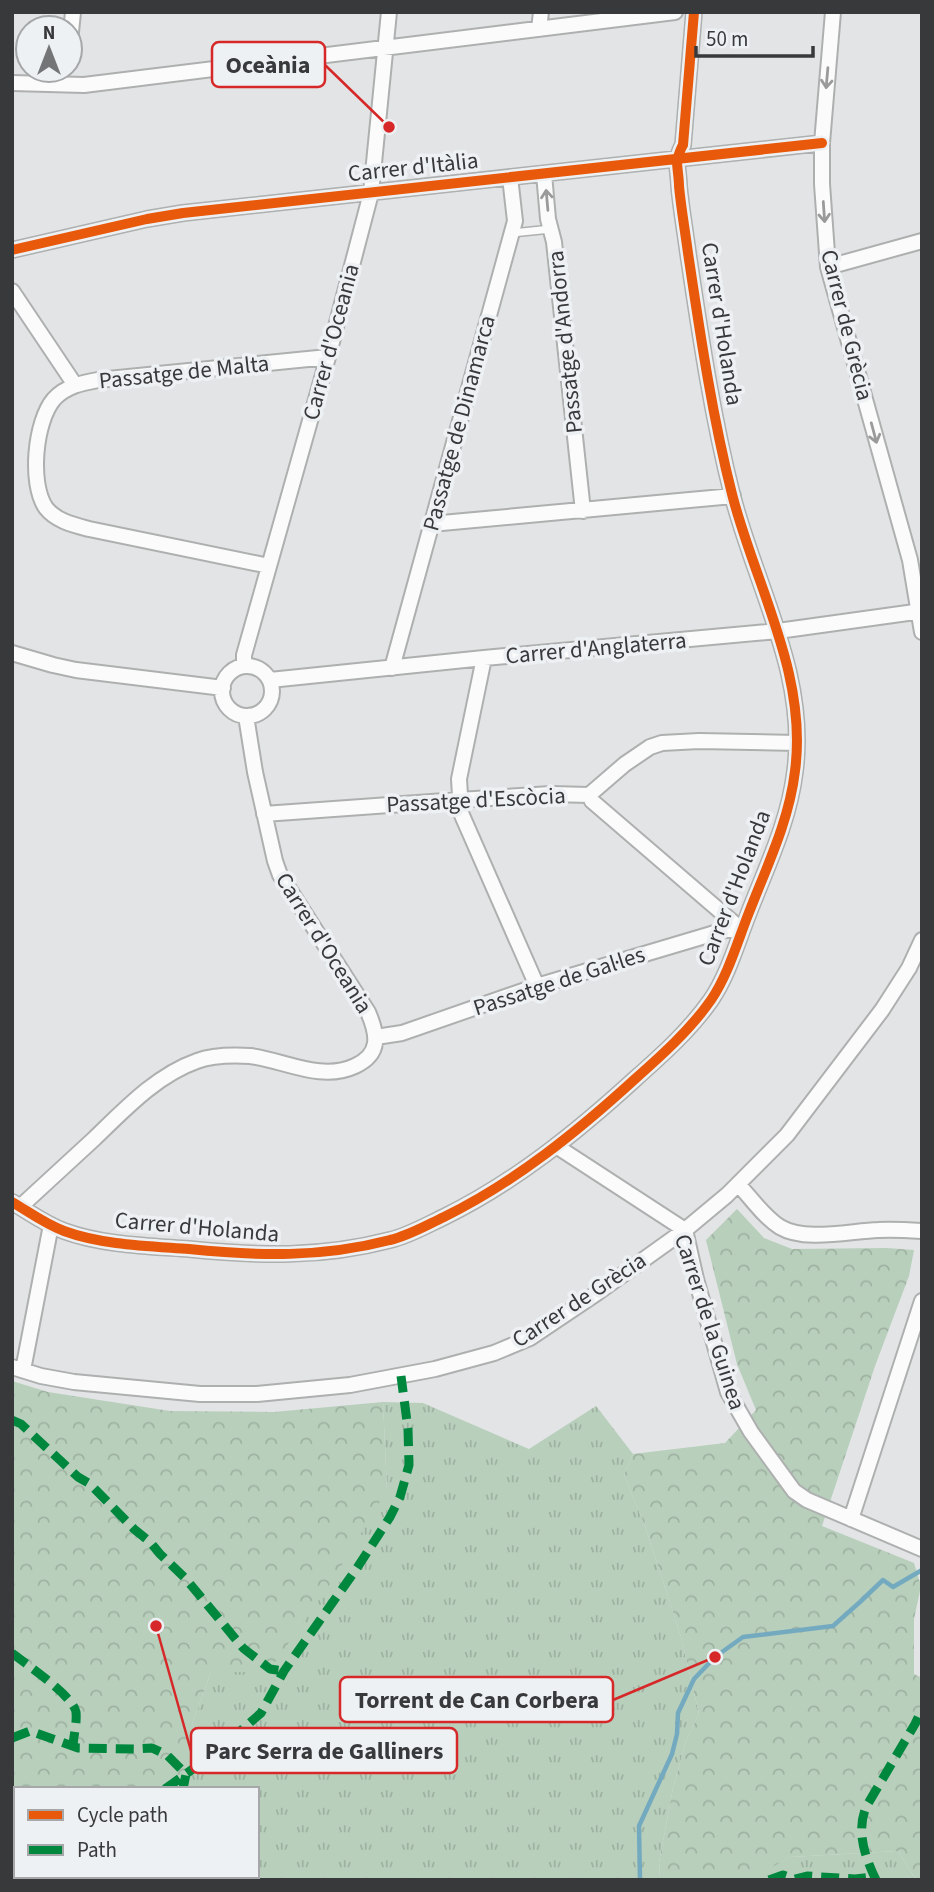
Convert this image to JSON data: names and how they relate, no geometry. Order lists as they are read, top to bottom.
{
  "streets": {
    "street": [
      "Carrer d'Itàlia",
      "Carrer d'Holanda",
      "Carrer de Grècia",
      "Carrer d'Oceania",
      "Passatge d'Andorra",
      "Passatge de Malta",
      "Passatge de Dinamarca",
      "Carrer d'Anglaterra",
      "Passatge d'Escòcia",
      "Passatge de Gal·les",
      "Carrer de la Guinea"
    ]
  },
  "crossings": [
    ["Carrer d'Itàlia", "Carrer d'Holanda"],
    ["Carrer d'Itàlia", "Carrer de Grècia"],
    ["Carrer d'Itàlia", "Carrer d'Oceania"],
    ["Carrer d'Itàlia", "Passatge d'Andorra"],
    ["Carrer d'Itàlia", "Passatge de Dinamarca"],
    ["Carrer d'Holanda", "Carrer d'Oceania"],
    ["Carrer d'Holanda", "Carrer d'Anglaterra"],
    ["Carrer d'Holanda", "Passatge d'Escòcia"],
    ["Carrer d'Holanda", "Passatge de Gal·les"],
    ["Carrer d'Holanda", "Carrer de la Guinea"],
    ["Carrer de Grècia", "Carrer d'Anglaterra"],
    ["Carrer de Grècia", "Carrer de la Guinea"],
    ["Carrer d'Oceania", "Passatge de Malta"],
    ["Carrer d'Oceania", "Carrer d'Anglaterra"],
    ["Carrer d'Oceania", "Passatge d'Escòcia"],
    ["Carrer d'Oceania", "Passatge de Gal·les"],
    ["Passatge de Dinamarca", "Carrer d'Anglaterra"]
  ],
  "one_way": ["Carrer de Grècia"],
  "places": ["Oceània", "Parc Serra de Galliners", "Torrent de Can Corbera"],
  "legend": ["Cycle path", "Path"],
  "scale_bar": "50 m",
  "north": "top"
}
